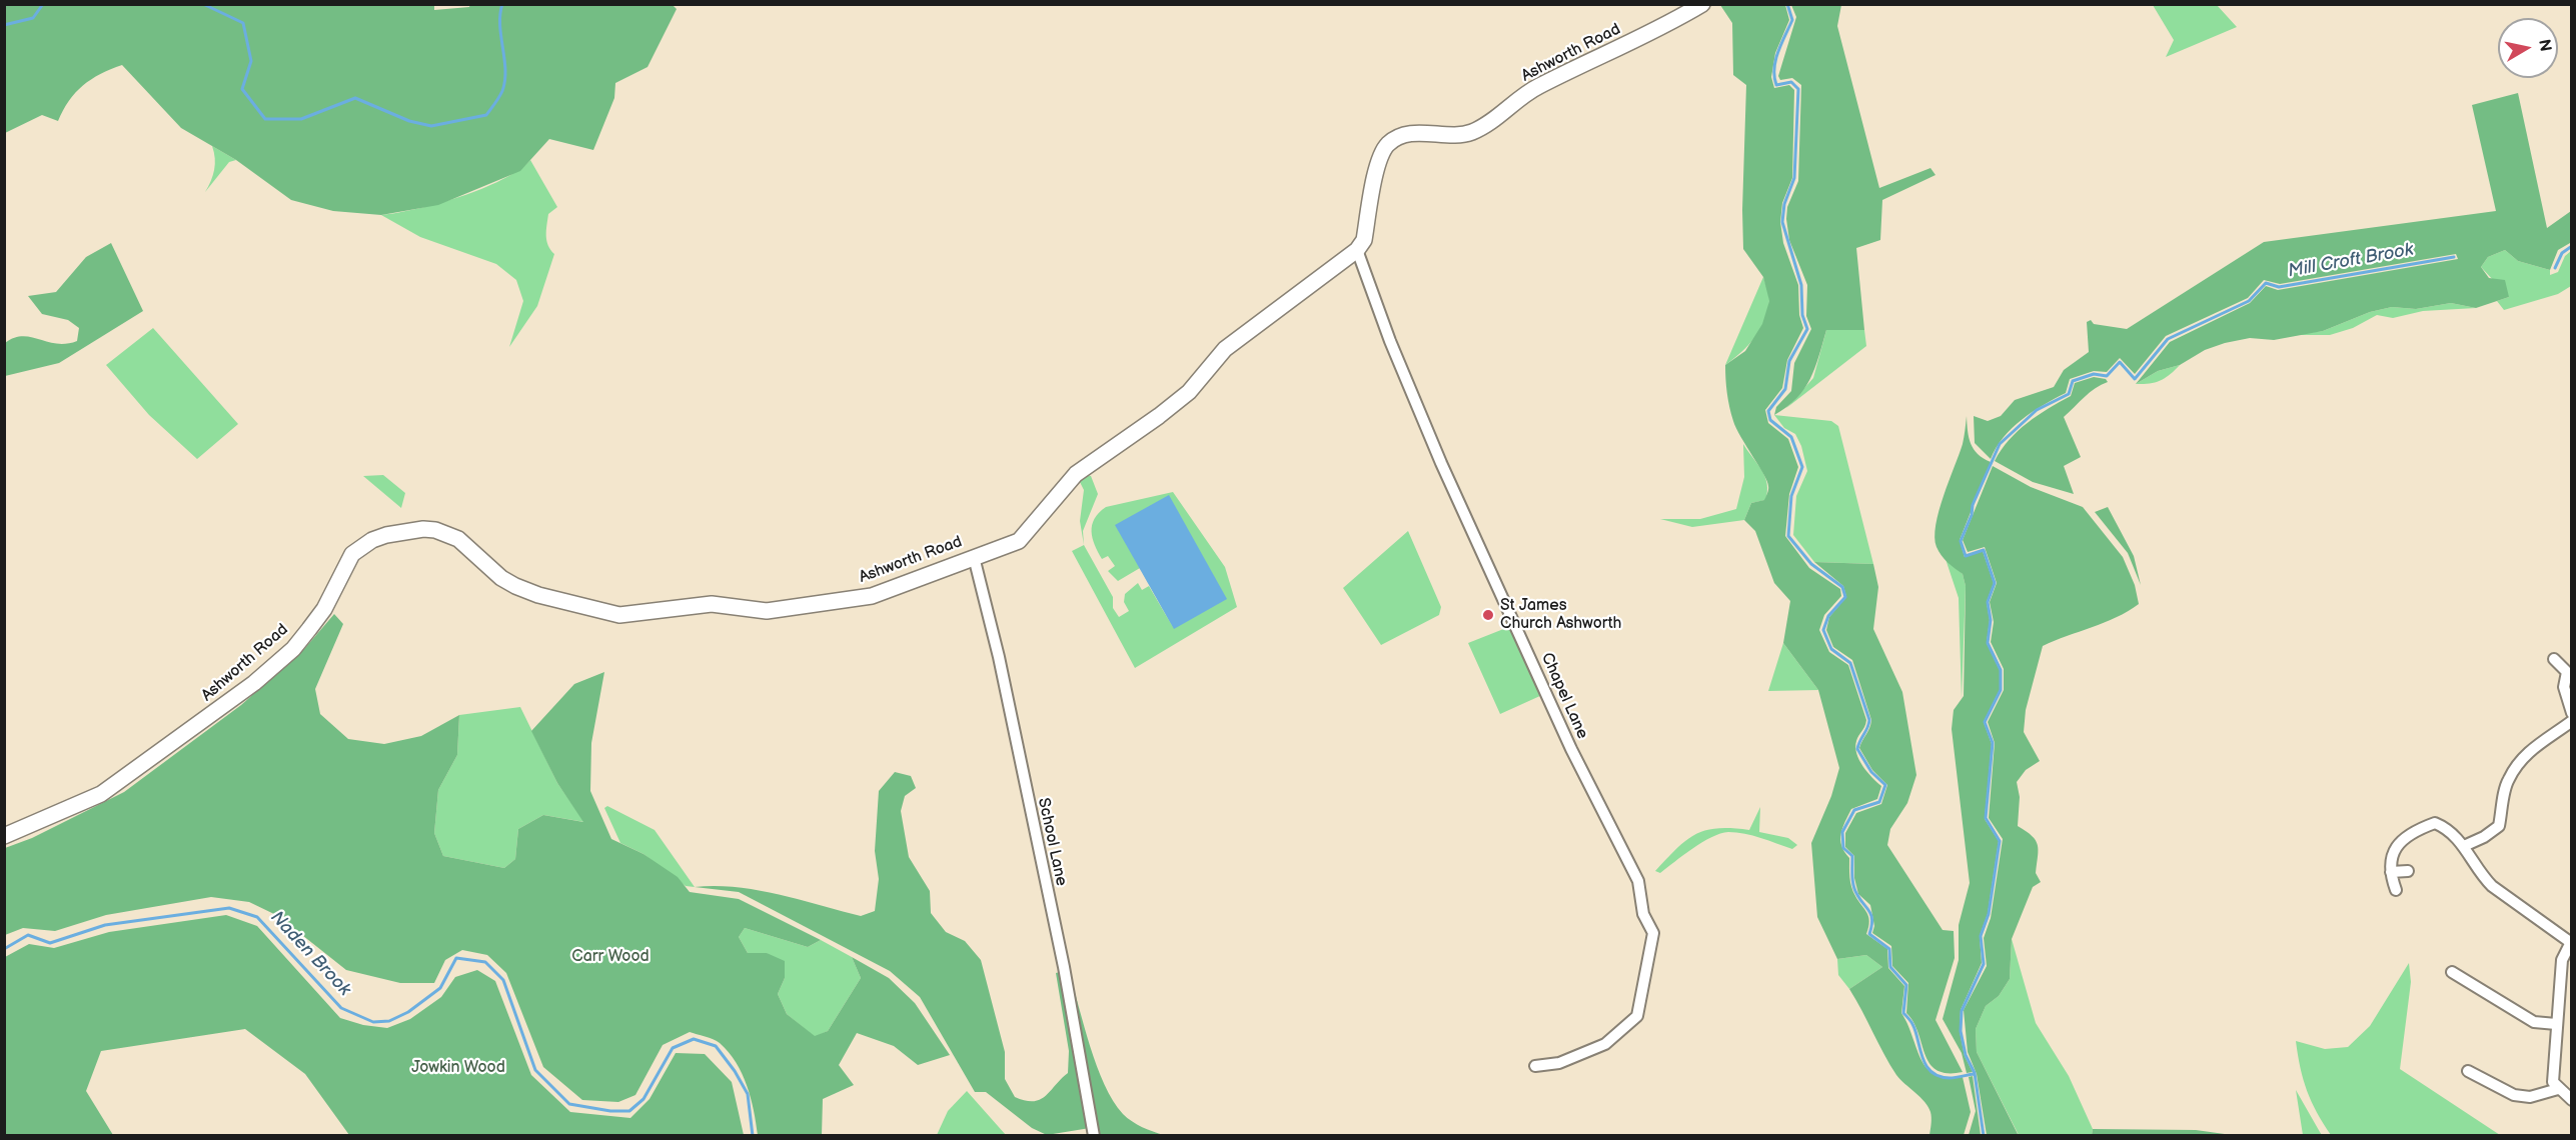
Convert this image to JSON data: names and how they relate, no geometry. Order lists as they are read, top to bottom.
{
  "streets": {
    "street": ["Ashworth Road", "Chapel Lane", "School Lane"]
  },
  "crossings": [
    ["Ashworth Road", "Chapel Lane"],
    ["Ashworth Road", "School Lane"]
  ],
  "water": ["Mill Croft Brook", "Naden Brook"],
  "parks": ["Carr Wood", "Jowkin Wood"],
  "places": ["St James Church Ashworth"],
  "north": "right"
}
